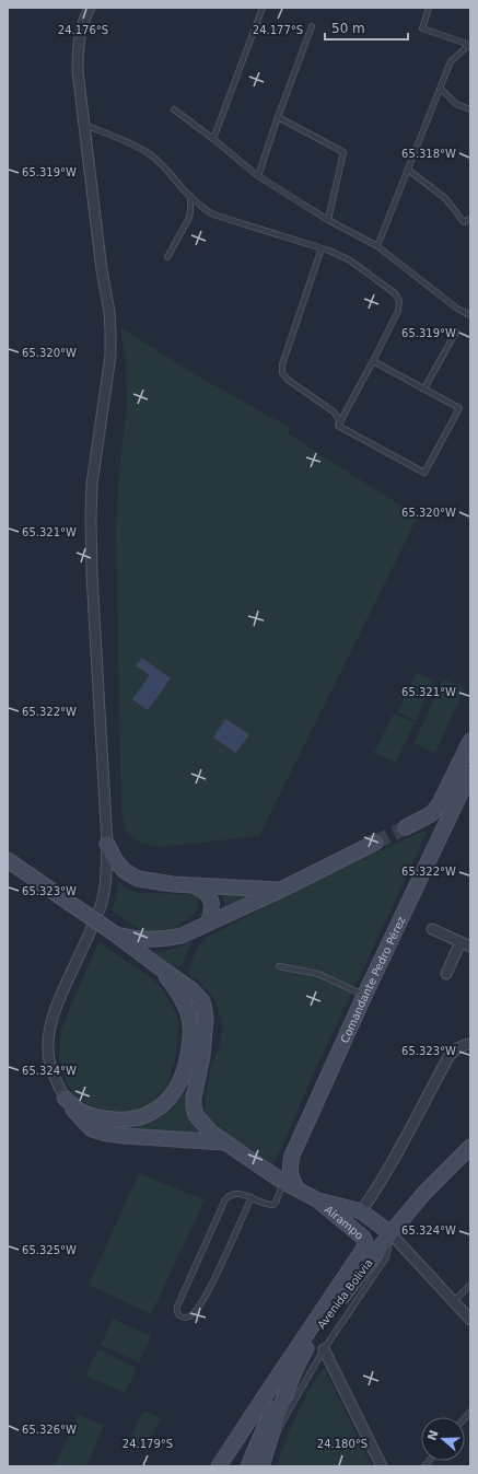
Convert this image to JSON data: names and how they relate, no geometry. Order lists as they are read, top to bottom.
{
  "streets": {
    "main road": ["Comandante Pedro Pérez", "Airampo", "Avenida Bolivia"]
  },
  "crossings": [
    ["Comandante Pedro Pérez", "Airampo"],
    ["Airampo", "Avenida Bolivia"]
  ],
  "scale_bar": "50 m",
  "north": "left",
  "coordinates": [
    "24.177°S",
    "24.176°S",
    "65.318°W",
    "65.319°W",
    "65.320°W",
    "65.321°W",
    "65.322°W",
    "65.323°W",
    "65.324°W",
    "65.325°W",
    "65.326°W",
    "24.179°S",
    "24.180°S"
  ]
}
